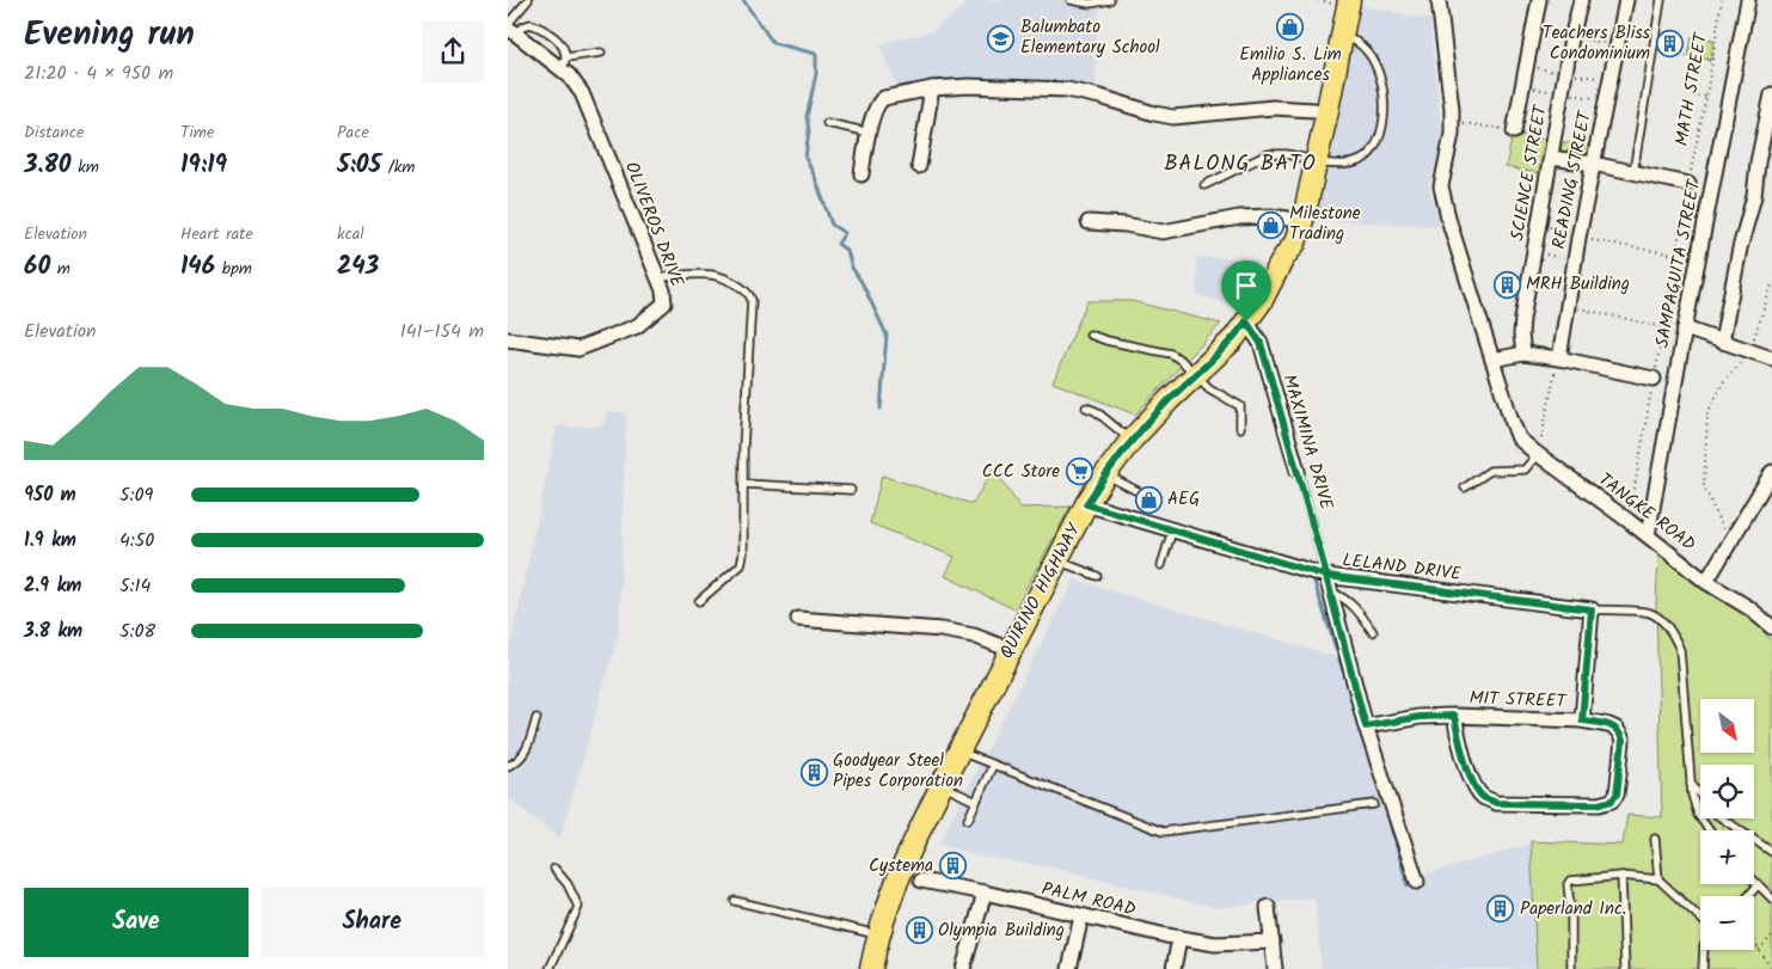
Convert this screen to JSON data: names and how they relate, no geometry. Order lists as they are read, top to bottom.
{
  "streets": {
    "main road": ["QUIRINO HIGHWAY"],
    "street": [
      "SCIENCE STREET",
      "READING STREET",
      "OLIVEROS DRIVE",
      "SAMPAGUITA STREET",
      "MAXIMINA DRIVE",
      "TANGKE ROAD",
      "LELAND DRIVE",
      "MIT STREET",
      "PALM ROAD"
    ],
    "path": ["MATH STREET"]
  },
  "crossings": [
    ["SAMPAGUITA STREET", "TANGKE ROAD"],
    ["MAXIMINA DRIVE", "LELAND DRIVE"],
    ["MAXIMINA DRIVE", "QUIRINO HIGHWAY"],
    ["LELAND DRIVE", "QUIRINO HIGHWAY"],
    ["QUIRINO HIGHWAY", "PALM ROAD"]
  ],
  "districts": ["BALONG BATO"],
  "places": {
    "shop": ["Emilio S. Lim Appliances", "Milestone Trading", "AEG"],
    "school or university": ["Balumbato Elementary School"],
    "building": [
      "Teachers Bliss Condominium",
      "MRH Building",
      "Goodyear Steel Pipes Corporation",
      "Cystema",
      "Paperland Inc.",
      "Olympia Building"
    ],
    "supermarket": ["CCC Store"]
  },
  "north": "bottom right",
  "page": {
    "heading": ["Evening run", "21:20 · 4 × 950 m"],
    "stats": [
      ["Distance", "3.80 km"],
      ["Time", "19:19"],
      ["Pace", "5:05 /km"],
      ["Elevation", "60 m"],
      ["Heart rate", "146 bpm"],
      ["kcal", "243"]
    ],
    "chart": ["Elevation", "141–154 m"],
    "list": [
      {
        "name": "950 m",
        "note": "5:09"
      },
      {
        "name": "1.9 km",
        "note": "4:50"
      },
      {
        "name": "2.9 km",
        "note": "5:14"
      },
      {
        "name": "3.8 km",
        "note": "5:08"
      }
    ],
    "map_buttons": ["+", "−"],
    "buttons": ["Save", "Share"]
  }
}
